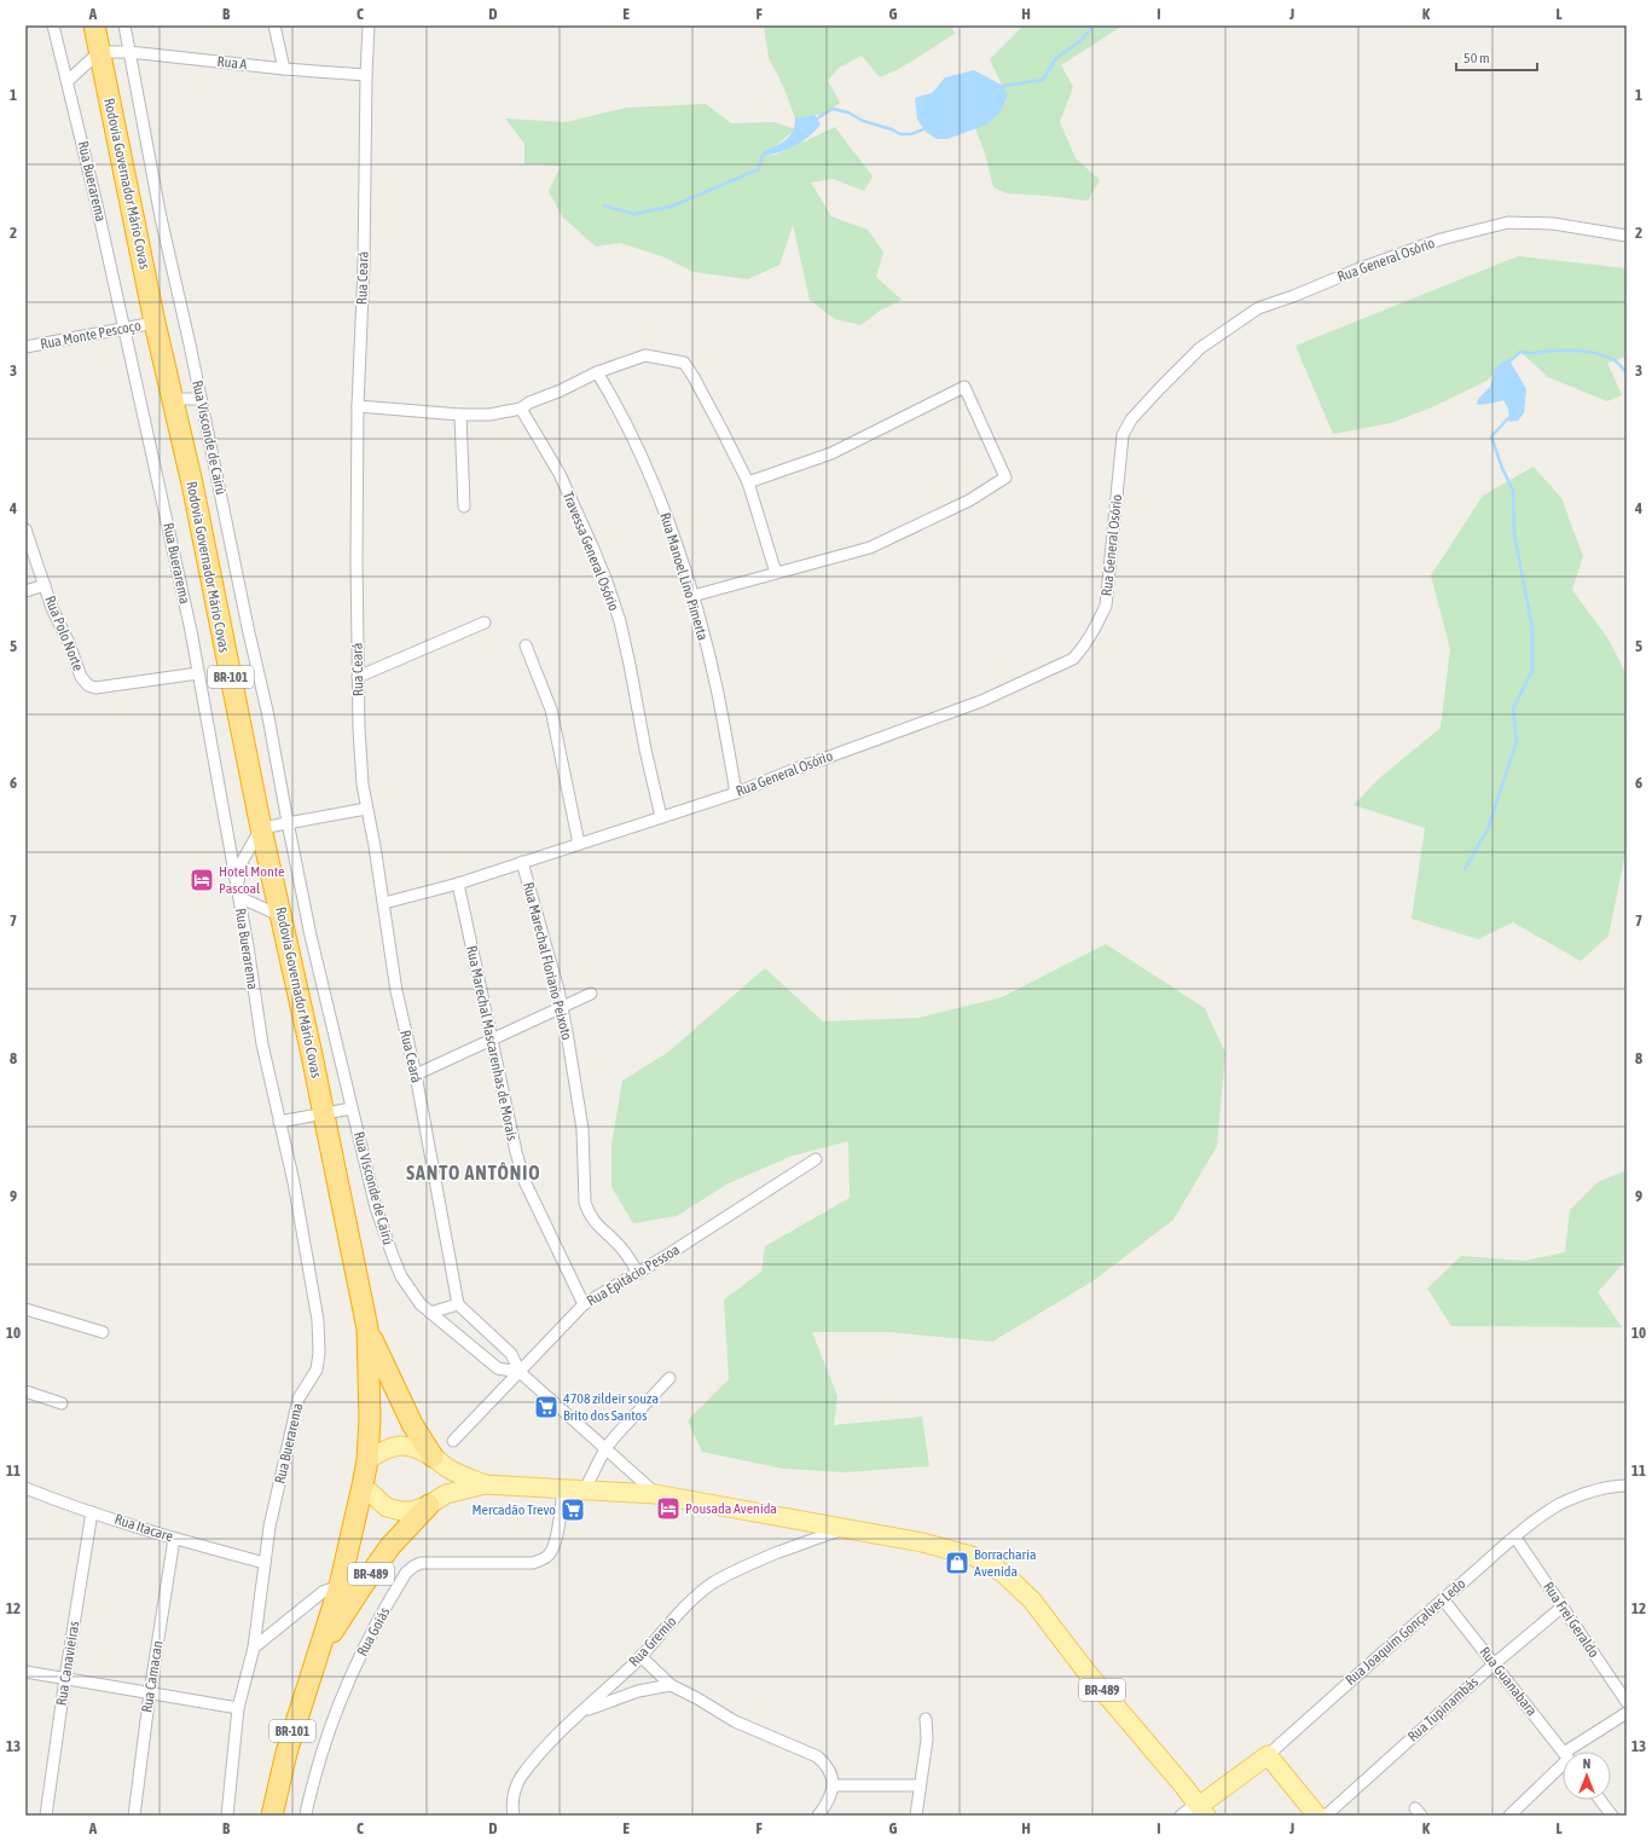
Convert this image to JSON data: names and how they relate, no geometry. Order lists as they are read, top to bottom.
{
  "streets": {
    "highway": ["Rodovia Governador Mário Covas", "BR-101", "BR-489"],
    "main road": ["Rua Joaquim Gonçalves Ledo"],
    "street": [
      "Rua A",
      "Rua Buerarema",
      "Rua General Osório",
      "Rua Ceará",
      "Rua Monte Pescoço",
      "Rua Visconde de Cairú",
      "Travessa General Osório",
      "Rua Manoel Lino Pimerta",
      "Rua Polo Norte",
      "Rua Marechal Floriano Peixoto",
      "Rua Marechal Mascarenhas de Morais",
      "Rua Epitácio Pessoa",
      "Rua Itacare",
      "Rua Frei Geraldo",
      "Rua Goiás",
      "Rua Gremio",
      "Rua Canavieiras",
      "Rua Camacan",
      "Rua Guanabara",
      "Rua Tupinambás"
    ]
  },
  "crossings": [
    ["Rua A", "Rodovia Governador Mário Covas"],
    ["Rua A", "Rua Ceará"],
    ["Rua A", "Rua Visconde de Cairú"],
    ["Rua Buerarema", "Rua Monte Pescoço"],
    ["Rua Buerarema", "Rua Polo Norte"],
    ["Rua Buerarema", "Rua Itacare"],
    ["Rodovia Governador Mário Covas", "Rua Monte Pescoço"],
    ["Rodovia Governador Mário Covas", "BR-489"],
    ["Rua General Osório", "Rua Ceará"],
    ["Rua General Osório", "Travessa General Osório"],
    ["Rua General Osório", "Rua Manoel Lino Pimerta"],
    ["Rua General Osório", "Rua Marechal Floriano Peixoto"],
    ["Rua General Osório", "Rua Marechal Mascarenhas de Morais"],
    ["Rua Ceará", "Rua Visconde de Cairú"],
    ["Rua Visconde de Cairú", "Rua Epitácio Pessoa"],
    ["Rua Visconde de Cairú", "BR-489"],
    ["Rua Marechal Floriano Peixoto", "Rua Epitácio Pessoa"],
    ["Rua Marechal Mascarenhas de Morais", "Rua Epitácio Pessoa"],
    ["Rua Itacare", "Rua Canavieiras"],
    ["Rua Itacare", "Rua Camacan"],
    ["BR-489", "Rua Goiás"],
    ["BR-489", "Rua Joaquim Gonçalves Ledo"],
    ["BR-489", "Rua Gremio"],
    ["Rua Frei Geraldo", "Rua Joaquim Gonçalves Ledo"],
    ["Rua Frei Geraldo", "Rua Tupinambás"],
    ["Rua Joaquim Gonçalves Ledo", "Rua Guanabara"],
    ["Rua Guanabara", "Rua Tupinambás"]
  ],
  "districts": ["SANTO ANTÔNIO"],
  "places": {
    "hotel": ["Hotel Monte Pascoal", "Pousada Avenida"],
    "supermarket": ["4708 zildeir souza Brito dos Santos", "Mercadão Trevo"],
    "shop": ["Borracharia Avenida"]
  },
  "scale_bar": "50 m",
  "north": "top",
  "grid": {
    "columns": [
      "A",
      "B",
      "C",
      "D",
      "E",
      "F",
      "G",
      "H",
      "I",
      "J",
      "K",
      "L"
    ],
    "rows": [
      "1",
      "2",
      "3",
      "4",
      "5",
      "6",
      "7",
      "8",
      "9",
      "10",
      "11",
      "12",
      "13"
    ]
  }
}
